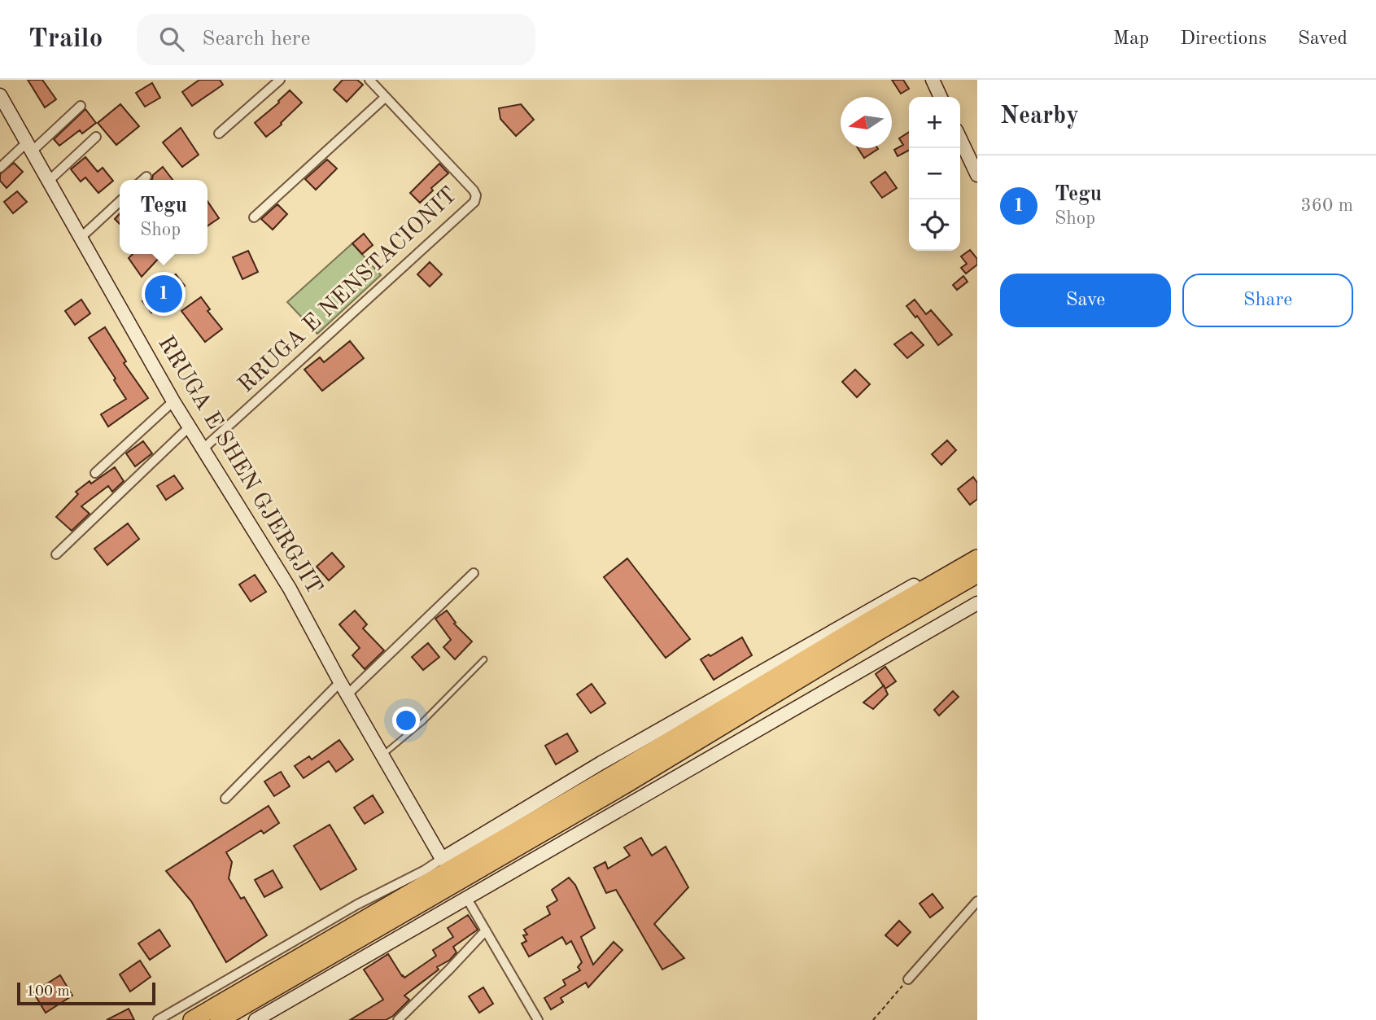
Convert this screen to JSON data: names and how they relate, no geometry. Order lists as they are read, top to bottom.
{
  "streets": {
    "street": ["RRUGA E NENSTACIONIT", "RRUGA E SHEN GJERGJIT"]
  },
  "crossings": [
    ["RRUGA E NENSTACIONIT", "RRUGA E SHEN GJERGJIT"]
  ],
  "scale_bar": "100 m",
  "north": "left",
  "page": {
    "header": "Trailo",
    "search": "Search here",
    "nav": ["Map", "Directions", "Saved"],
    "heading": "Nearby",
    "map_buttons": ["+", "−"],
    "list": [
      {
        "mark": "1",
        "name": "Tegu",
        "note": "Shop",
        "value": "360 m"
      }
    ],
    "popup": ["Tegu", "Shop"],
    "buttons": ["Save", "Share"],
    "pins": "1",
    "scale": "100 m"
  }
}
